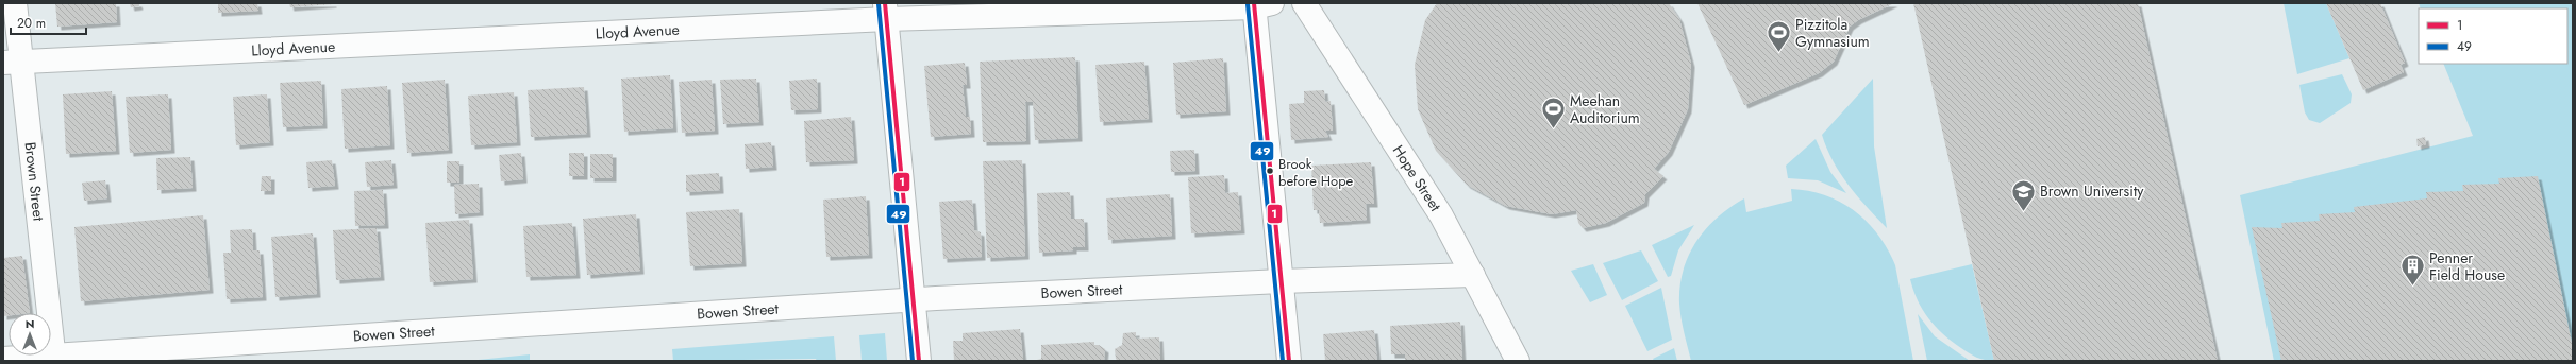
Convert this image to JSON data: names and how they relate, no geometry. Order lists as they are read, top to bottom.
{
  "streets": {
    "street": [
      "Lloyd Avenue",
      "Hope Street",
      "Brown Street",
      "Bowen Street"
    ]
  },
  "crossings": [
    ["Lloyd Avenue", "Brown Street"],
    ["Hope Street", "Bowen Street"],
    ["Brown Street", "Bowen Street"]
  ],
  "places": {
    "sports": ["Pizzitola Gymnasium", "Meehan Auditorium"],
    "other": ["Brook before Hope"],
    "school or university": ["Brown University"],
    "building": ["Penner Field House"]
  },
  "lines": ["transit line 1", "transit line 49"],
  "legend": ["1", "49"],
  "scale_bar": "20 m",
  "north": "top"
}
